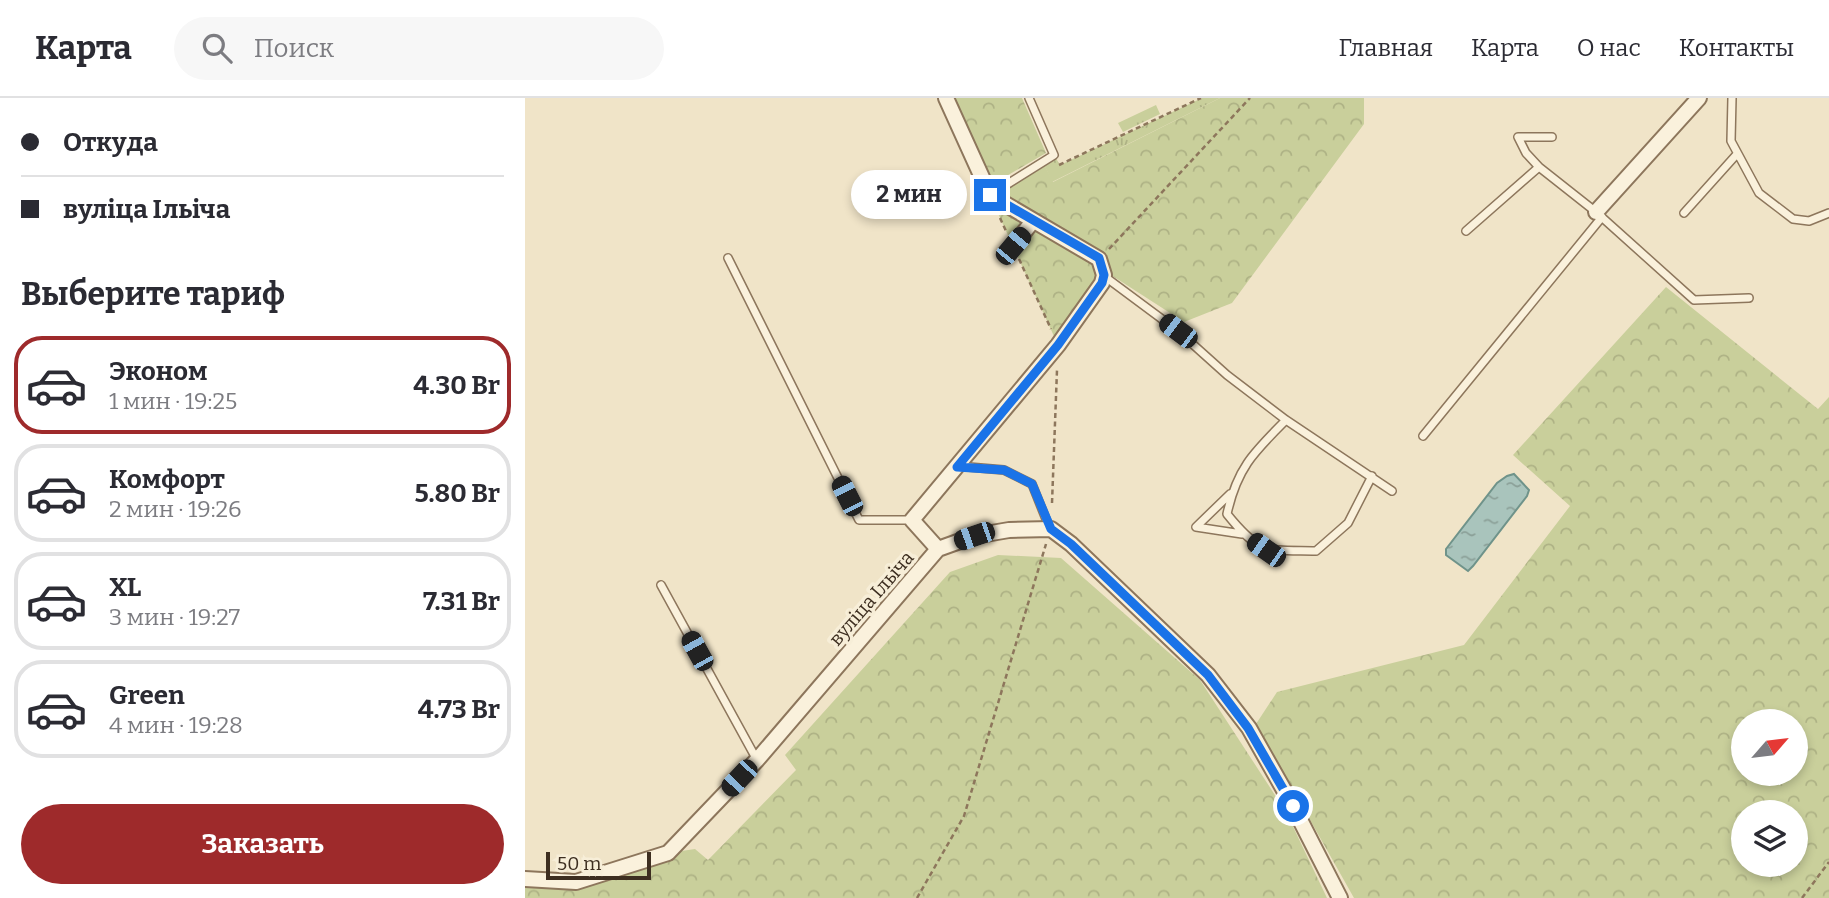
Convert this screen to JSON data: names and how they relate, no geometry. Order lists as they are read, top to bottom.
{
  "streets": {
    "street": ["вуліца Ільіча"]
  },
  "scale_bar": "50 m",
  "north": "top right",
  "page": {
    "header": "Карта",
    "search": "Поиск",
    "nav": [
      "Главная",
      "Карта",
      "О нас",
      "Контакты"
    ],
    "banner": ["Откуда", "вуліца Ільіча"],
    "bubble": "2 мин",
    "heading": "Выберите тариф",
    "list": [
      {
        "name": "Эконом",
        "note": "1 мин · 19:25",
        "value": "4.30 Br"
      },
      {
        "name": "Комфорт",
        "note": "2 мин · 19:26",
        "value": "5.80 Br"
      },
      {
        "name": "XL",
        "note": "3 мин · 19:27",
        "value": "7.31 Br"
      },
      {
        "name": "Green",
        "note": "4 мин · 19:28",
        "value": "4.73 Br"
      }
    ],
    "buttons": "Заказать",
    "scale": "50 m"
  }
}
